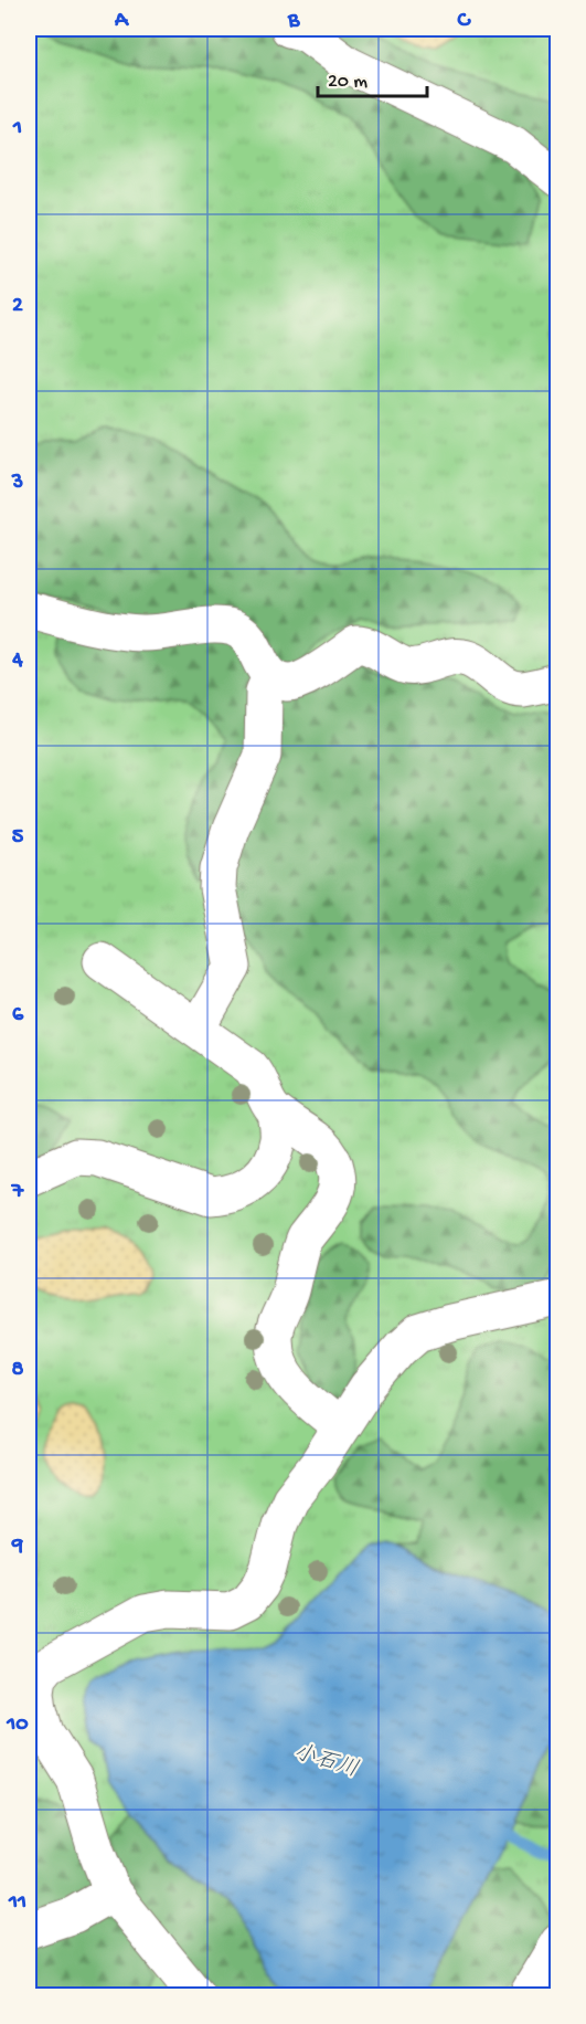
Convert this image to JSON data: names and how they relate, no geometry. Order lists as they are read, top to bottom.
{
  "water": ["小石川"],
  "scale_bar": "20 m",
  "grid": {
    "columns": ["A", "B", "C"],
    "rows": [
      "1",
      "2",
      "3",
      "4",
      "5",
      "6",
      "7",
      "8",
      "9",
      "10",
      "11"
    ]
  }
}
